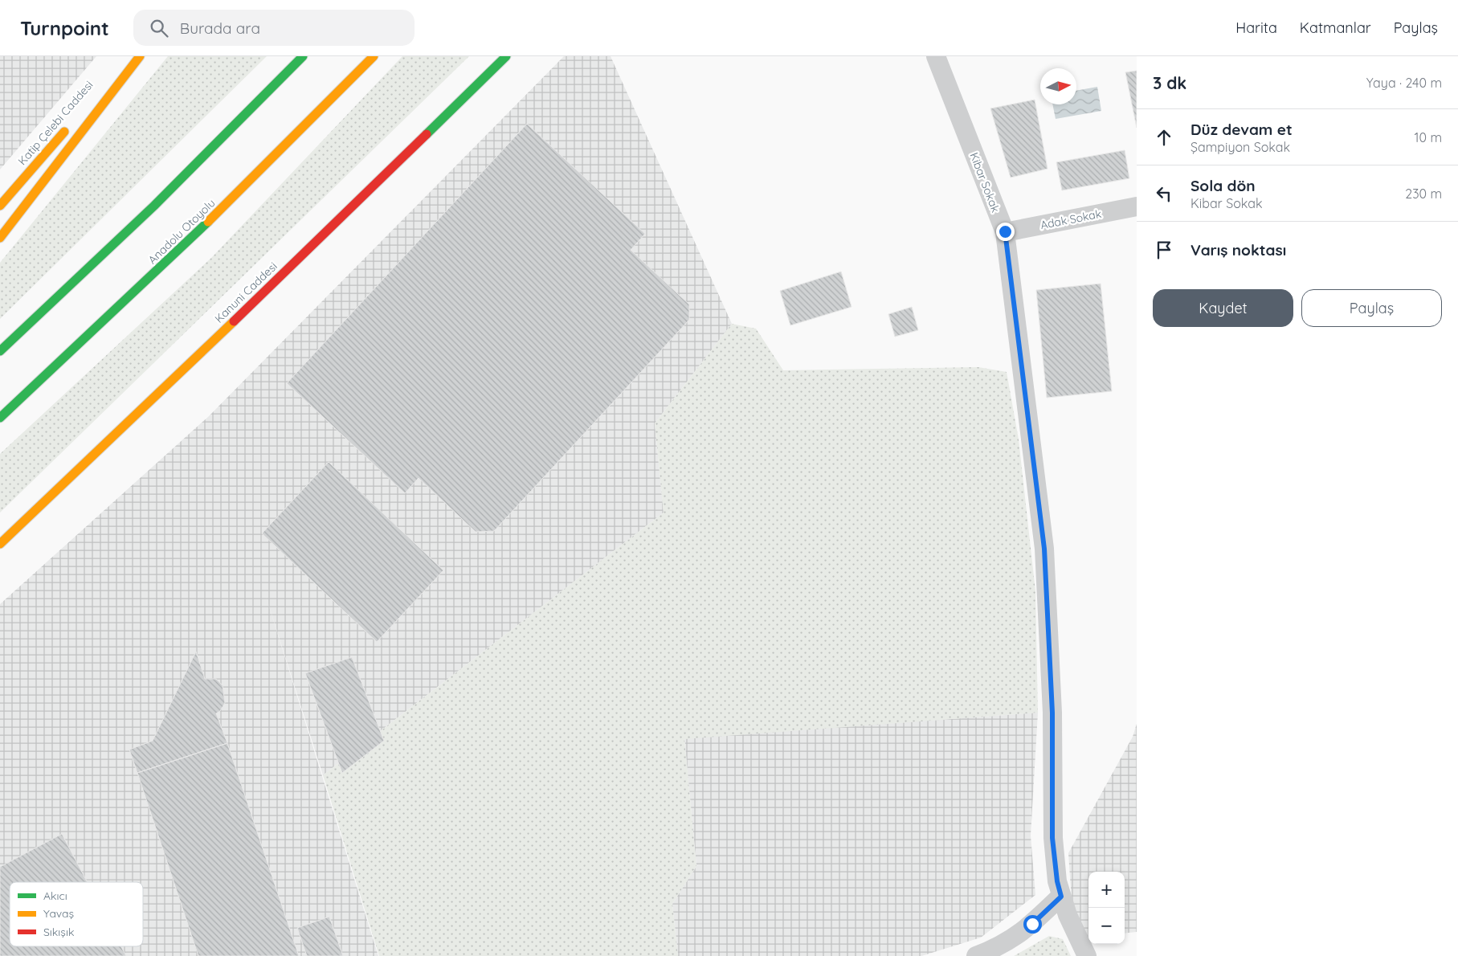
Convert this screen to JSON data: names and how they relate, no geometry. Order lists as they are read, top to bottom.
{
  "streets": {
    "main road": ["Katip Çelebi Caddesi", "Anadolu Otoyolu", "Kanuni Caddesi"],
    "street": ["Kibar Sokak", "Adak Sokak"]
  },
  "crossings": [
    ["Kibar Sokak", "Adak Sokak"]
  ],
  "legend": ["Akıcı", "Yavaş", "Sıkışık"],
  "north": "right",
  "page": {
    "header": "Turnpoint",
    "search": "Burada ara",
    "nav": ["Harita", "Katmanlar", "Paylaş"],
    "heading": ["3 dk", "Yaya · 240 m"],
    "list": [
      ["Düz devam et", "Şampiyon Sokak", "10 m"],
      ["Sola dön", "Kibar Sokak", "230 m"],
      "Varış noktası"
    ],
    "buttons": ["Kaydet", "Paylaş"],
    "map_buttons": ["+", "−"]
  }
}
